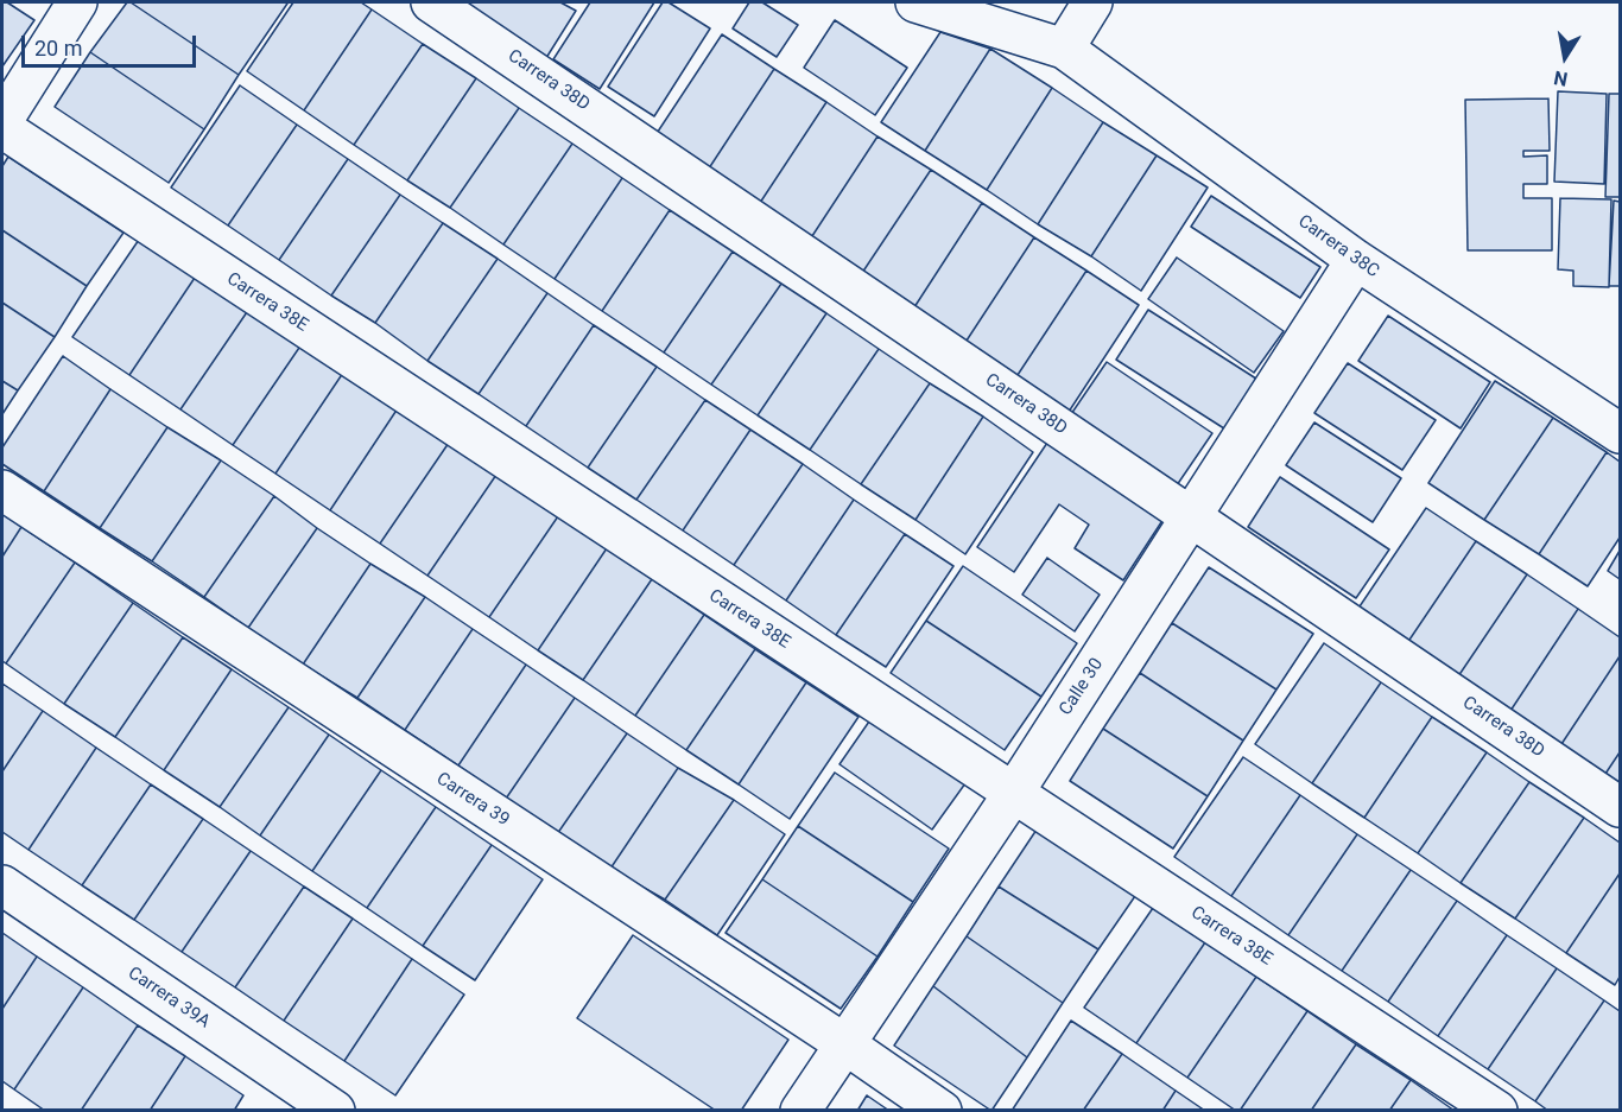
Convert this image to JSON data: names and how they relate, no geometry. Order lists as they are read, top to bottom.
{
  "streets": {
    "street": [
      "Carrera 38D",
      "Carrera 38C",
      "Carrera 38E",
      "Calle 30",
      "Carrera 39",
      "Carrera 39A"
    ]
  },
  "crossings": [
    ["Carrera 38D", "Calle 30"],
    ["Carrera 38C", "Calle 30"],
    ["Carrera 38E", "Calle 30"],
    ["Calle 30", "Carrera 39"]
  ],
  "scale_bar": "20 m",
  "north": "bottom"
}
